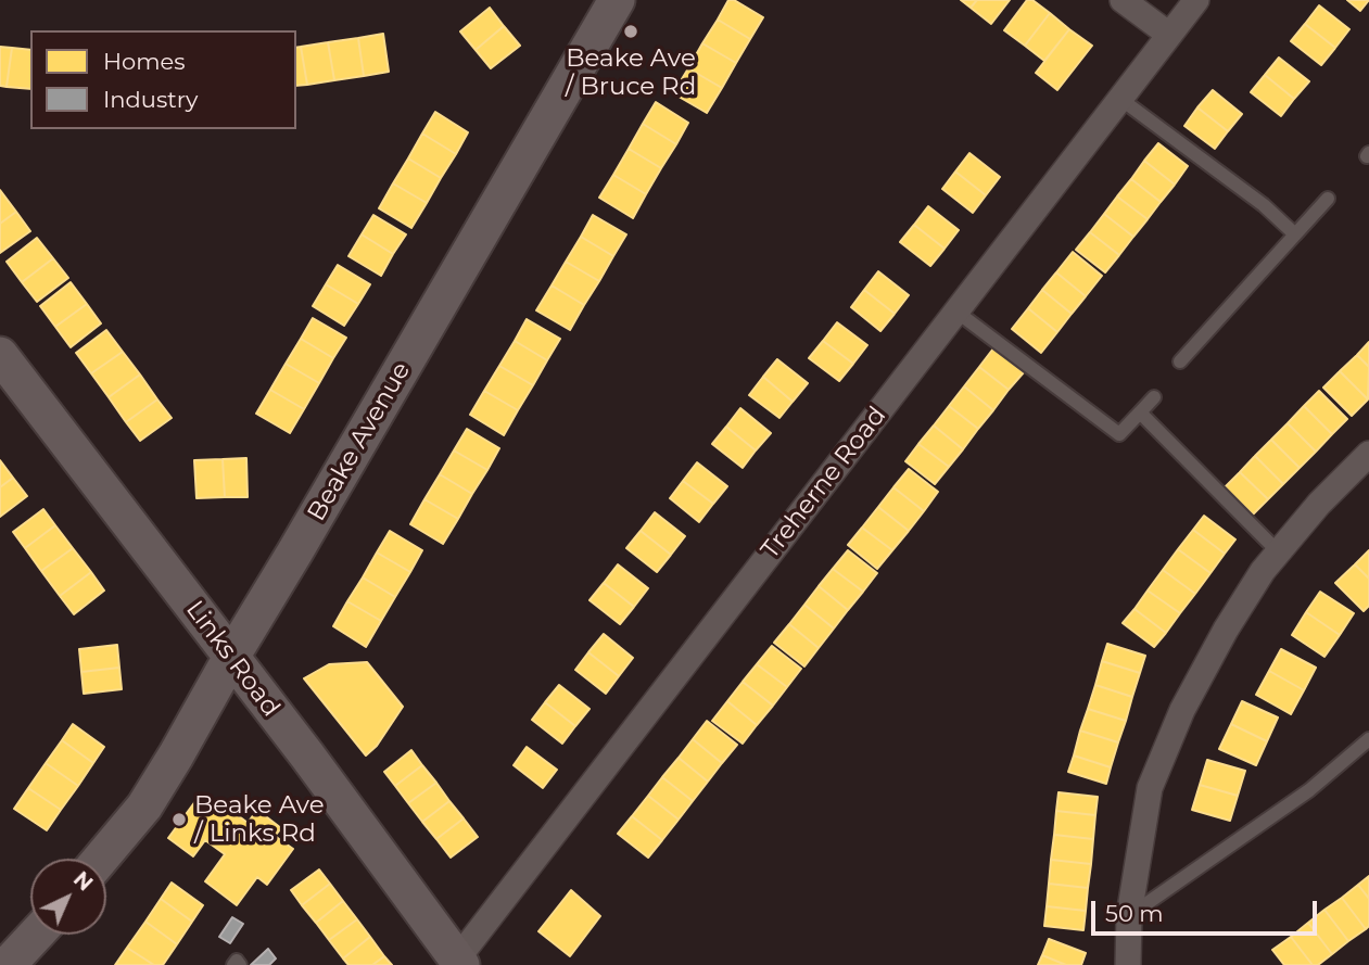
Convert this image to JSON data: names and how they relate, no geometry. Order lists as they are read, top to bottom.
{
  "streets": {
    "street": ["Beake Avenue", "Treherne Road", "Links Road"]
  },
  "crossings": [
    ["Beake Avenue", "Links Road"],
    ["Treherne Road", "Links Road"]
  ],
  "places": ["Beake Ave / Bruce Rd", "Beake Ave / Links Rd"],
  "legend": ["Homes", "Industry"],
  "scale_bar": "50 m",
  "north": "top right"
}
